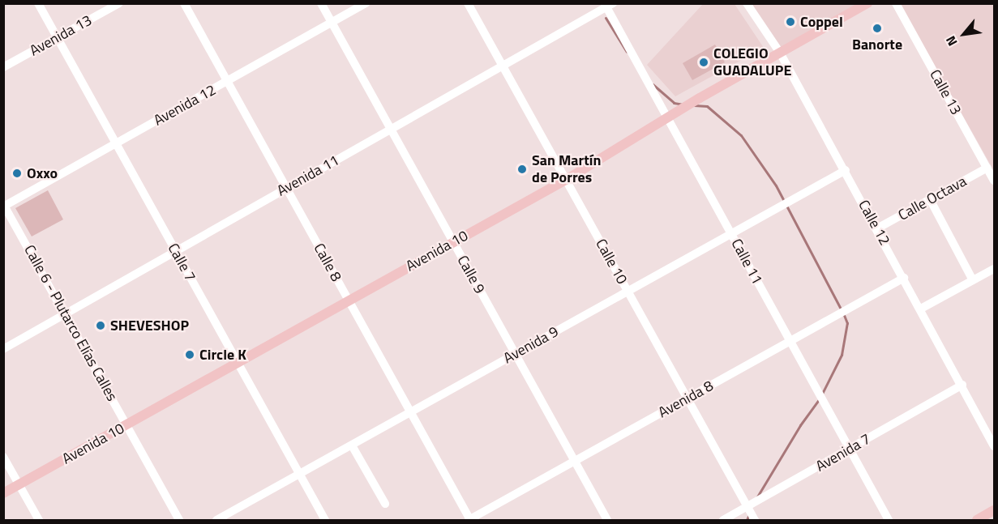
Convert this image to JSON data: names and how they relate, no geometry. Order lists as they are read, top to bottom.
{
  "streets": {
    "main road": ["Avenida 10"],
    "street": [
      "Avenida 13",
      "Calle 13",
      "Avenida 12",
      "Avenida 11",
      "Calle Octava",
      "Calle 12",
      "Calle 10",
      "Calle 11",
      "Calle 7",
      "Calle 8",
      "Calle 9",
      "Calle 6 - Plutarco Elías Calles",
      "Avenida 9",
      "Avenida 8",
      "Avenida 7"
    ]
  },
  "crossings": [
    ["Avenida 13", "Calle 7"],
    ["Calle 13", "Calle Octava"],
    ["Avenida 12", "Calle 7"],
    ["Avenida 12", "Calle 8"],
    ["Avenida 12", "Calle 9"],
    ["Avenida 12", "Calle 6 - Plutarco Elías Calles"],
    ["Avenida 11", "Calle 10"],
    ["Avenida 11", "Calle 11"],
    ["Avenida 11", "Calle 7"],
    ["Avenida 11", "Calle 8"],
    ["Avenida 11", "Calle 9"],
    ["Avenida 11", "Calle 6 - Plutarco Elías Calles"],
    ["Calle Octava", "Calle 12"],
    ["Calle 12", "Avenida 10"],
    ["Calle 12", "Avenida 9"],
    ["Calle 12", "Avenida 8"],
    ["Calle 12", "Avenida 7"],
    ["Avenida 10", "Calle 10"],
    ["Avenida 10", "Calle 11"],
    ["Avenida 10", "Calle 7"],
    ["Avenida 10", "Calle 8"],
    ["Avenida 10", "Calle 9"],
    ["Avenida 10", "Calle 6 - Plutarco Elías Calles"],
    ["Calle 10", "Avenida 9"],
    ["Calle 10", "Avenida 8"],
    ["Calle 10", "Avenida 7"],
    ["Calle 11", "Avenida 9"],
    ["Calle 11", "Avenida 8"],
    ["Calle 11", "Avenida 7"],
    ["Calle 7", "Avenida 9"],
    ["Calle 8", "Avenida 9"],
    ["Calle 8", "Avenida 8"],
    ["Calle 9", "Avenida 9"],
    ["Calle 9", "Avenida 8"]
  ],
  "places": [
    "Coppel",
    "Banorte",
    "COLEGIO GUADALUPE",
    "San Martín de Porres",
    "Oxxo",
    "SHEVESHOP",
    "Circle K"
  ],
  "north": "bottom left"
}
